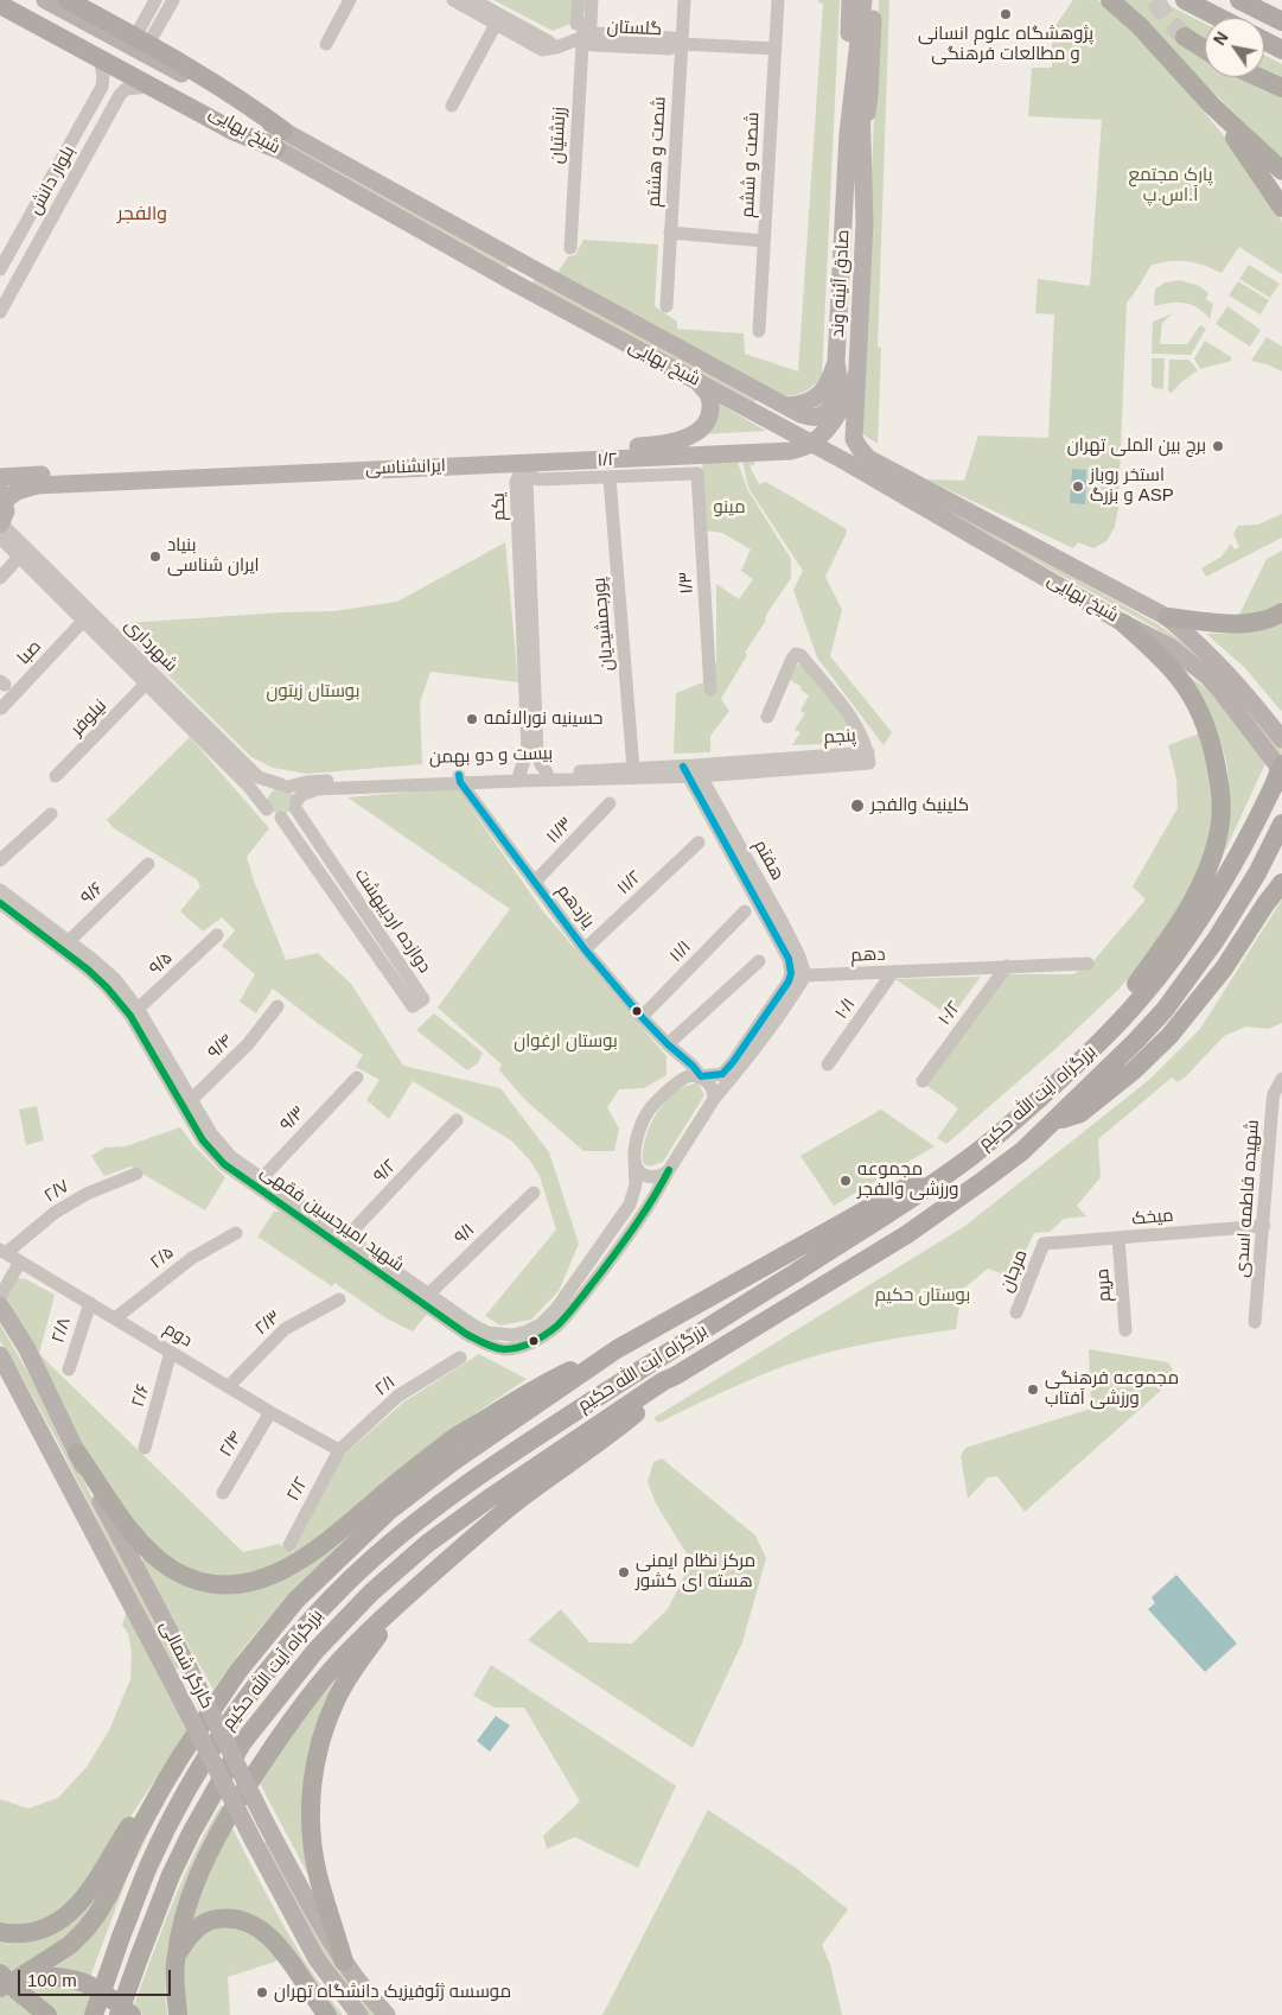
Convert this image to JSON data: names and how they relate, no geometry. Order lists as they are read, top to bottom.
{
  "streets": {
    "highway": ["بزرگراه آیت الله حکیم"],
    "main road": [
      "شیخ بهایی",
      "صادق آئینه وند",
      "ایرانشناسی",
      "کارگر شمالی"
    ],
    "street": [
      "گلستان",
      "زرتشتیان",
      "شصت و هشتم",
      "شصت و ششم",
      "بلوار دانش",
      "۱/۲",
      "یکم",
      "۱/۳",
      "پورجمشیدیان",
      "شهرداری",
      "صبا",
      "نیلوفر",
      "پنجم",
      "بیست و دو بهمن",
      "۱۱/۳",
      "هفتم",
      "۱۱/۲",
      "۹/۶",
      "یازدهم",
      "دوازده اردیبهشت",
      "۱۱/۱",
      "دهم",
      "۹/۵",
      "۱۰/۱",
      "۱۰/۲",
      "۹/۴",
      "۹/۳",
      "۹/۲",
      "۲/۷",
      "شهیده فاطمه اسدی",
      "میخک",
      "شهید امیرحسین فقهی",
      "۹/۱",
      "۲/۵",
      "مرجان",
      "مریم",
      "۲/۳",
      "۲/۸",
      "دوم",
      "۲/۱",
      "۲/۶",
      "۲/۴",
      "۲/۲"
    ]
  },
  "crossings": [
    ["گلستان", "زرتشتیان"],
    ["گلستان", "شصت و هشتم"],
    ["گلستان", "شصت و ششم"],
    ["شیخ بهایی", "بلوار دانش"],
    ["شیخ بهایی", "صادق آئینه وند"],
    ["شیخ بهایی", "ایرانشناسی"],
    ["شیخ بهایی", "بزرگراه آیت الله حکیم"],
    ["۱/۲", "ایرانشناسی"],
    ["۱/۲", "یکم"],
    ["۱/۲", "۱/۳"],
    ["۱/۲", "پورجمشیدیان"],
    ["ایرانشناسی", "یکم"],
    ["یکم", "بیست و دو بهمن"],
    ["پورجمشیدیان", "بیست و دو بهمن"],
    ["شهرداری", "صبا"],
    ["شهرداری", "نیلوفر"],
    ["شهرداری", "بیست و دو بهمن"],
    ["شهرداری", "دوازده اردیبهشت"],
    ["پنجم", "بیست و دو بهمن"],
    ["پنجم", "هفتم"],
    ["بیست و دو بهمن", "هفتم"],
    ["بیست و دو بهمن", "یازدهم"],
    ["بیست و دو بهمن", "دوازده اردیبهشت"],
    ["۱۱/۳", "یازدهم"],
    ["هفتم", "دهم"],
    ["۱۱/۲", "یازدهم"],
    ["۹/۶", "شهید امیرحسین فقهی"],
    ["یازدهم", "۱۱/۱"],
    ["یازدهم", "شهید امیرحسین فقهی"],
    ["دهم", "۱۰/۱"],
    ["دهم", "۱۰/۲"],
    ["۹/۵", "شهید امیرحسین فقهی"],
    ["۹/۴", "شهید امیرحسین فقهی"],
    ["۹/۳", "شهید امیرحسین فقهی"],
    ["۹/۲", "شهید امیرحسین فقهی"],
    ["۲/۷", "دوم"],
    ["شهیده فاطمه اسدی", "میخک"],
    ["میخک", "مرجان"],
    ["میخک", "مریم"],
    ["شهید امیرحسین فقهی", "۹/۱"],
    ["۲/۵", "دوم"],
    ["۲/۳", "دوم"],
    ["۲/۸", "دوم"],
    ["دوم", "۲/۱"],
    ["دوم", "۲/۶"],
    ["دوم", "۲/۴"],
    ["دوم", "۲/۲"],
    ["۲/۱", "۲/۲"]
  ],
  "districts": ["والفجر"],
  "parks": [
    "پارک مجتمع آ.اس.پ",
    "مینو",
    "بوستان زیتون",
    "بوستان ارغوان",
    "بوستان حکیم"
  ],
  "places": [
    "پژوهشگاه علوم انسانی و مطالعات فرهنگی",
    "برج بین الملی تهران",
    "استخر روباز و بزرگ ASP",
    "بنیاد ایران شناسی",
    "حسینیه نورالائمه",
    "کلینیک والفجر",
    "مجموعه ورزشی والفجر",
    "مجموعه فرهنگی ورزشی آفتاب",
    "مرکز نظام ایمنی هسته ای کشور",
    "موسسه ژئوفیزیک دانشگاه تهران"
  ],
  "scale_bar": "100 m",
  "north": "top left"
}
